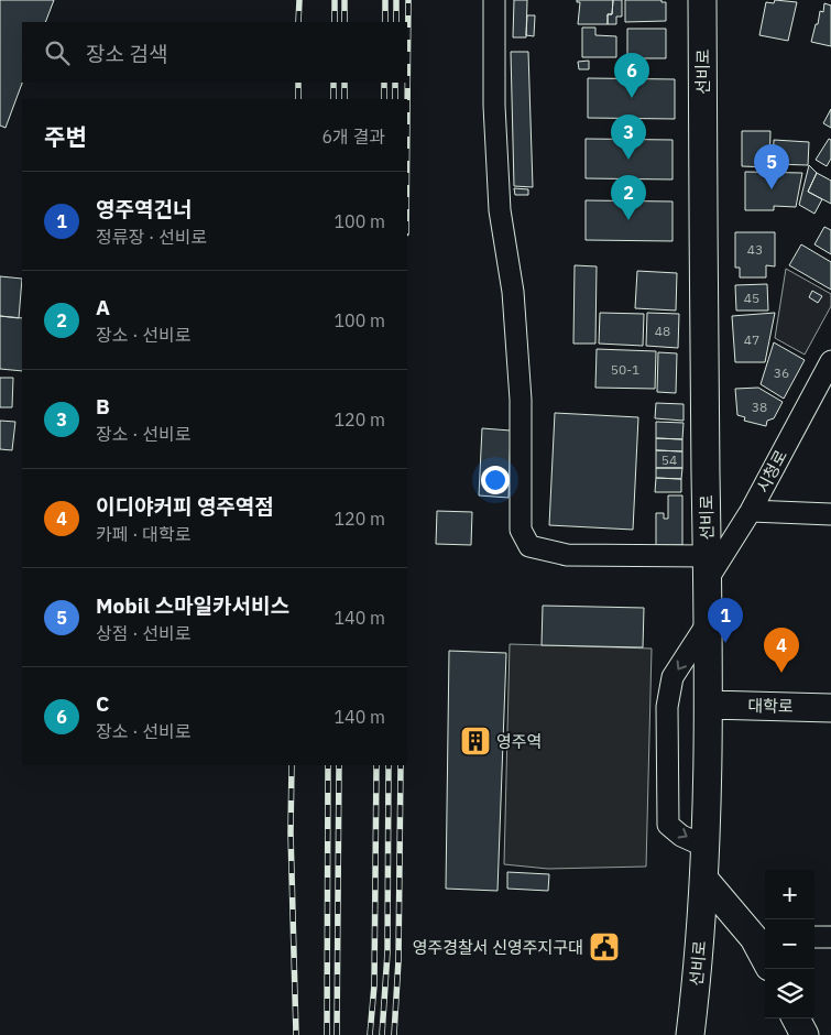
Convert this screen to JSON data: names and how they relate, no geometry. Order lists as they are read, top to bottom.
{
  "streets": {
    "main road": ["선비로", "대학로"],
    "street": ["시청로"]
  },
  "crossings": [
    ["선비로", "시청로"],
    ["선비로", "대학로"]
  ],
  "places": {
    "building": ["영주역"],
    "public building": ["영주경찰서 신영주지구대"]
  },
  "house_numbers": [
    "43",
    "45",
    "48",
    "47",
    "50-1",
    "36",
    "38",
    "54"
  ],
  "page": {
    "search": "장소 검색",
    "pins": [
      "6",
      "3",
      "5",
      "2",
      "1",
      "4"
    ],
    "heading": ["주변", "6개 결과"],
    "list": [
      {
        "mark": "1",
        "name": "영주역건너",
        "note": "정류장 · 선비로",
        "value": "100 m"
      },
      {
        "mark": "2",
        "name": "A",
        "note": "장소 · 선비로",
        "value": "100 m"
      },
      {
        "mark": "3",
        "name": "B",
        "note": "장소 · 선비로",
        "value": "120 m"
      },
      {
        "mark": "4",
        "name": "이디야커피 영주역점",
        "note": "카페 · 대학로",
        "value": "120 m"
      },
      {
        "mark": "5",
        "name": "Mobil 스마일카서비스",
        "note": "상점 · 선비로",
        "value": "140 m"
      },
      {
        "mark": "6",
        "name": "C",
        "note": "장소 · 선비로",
        "value": "140 m"
      }
    ],
    "map_buttons": ["+", "−"]
  }
}
